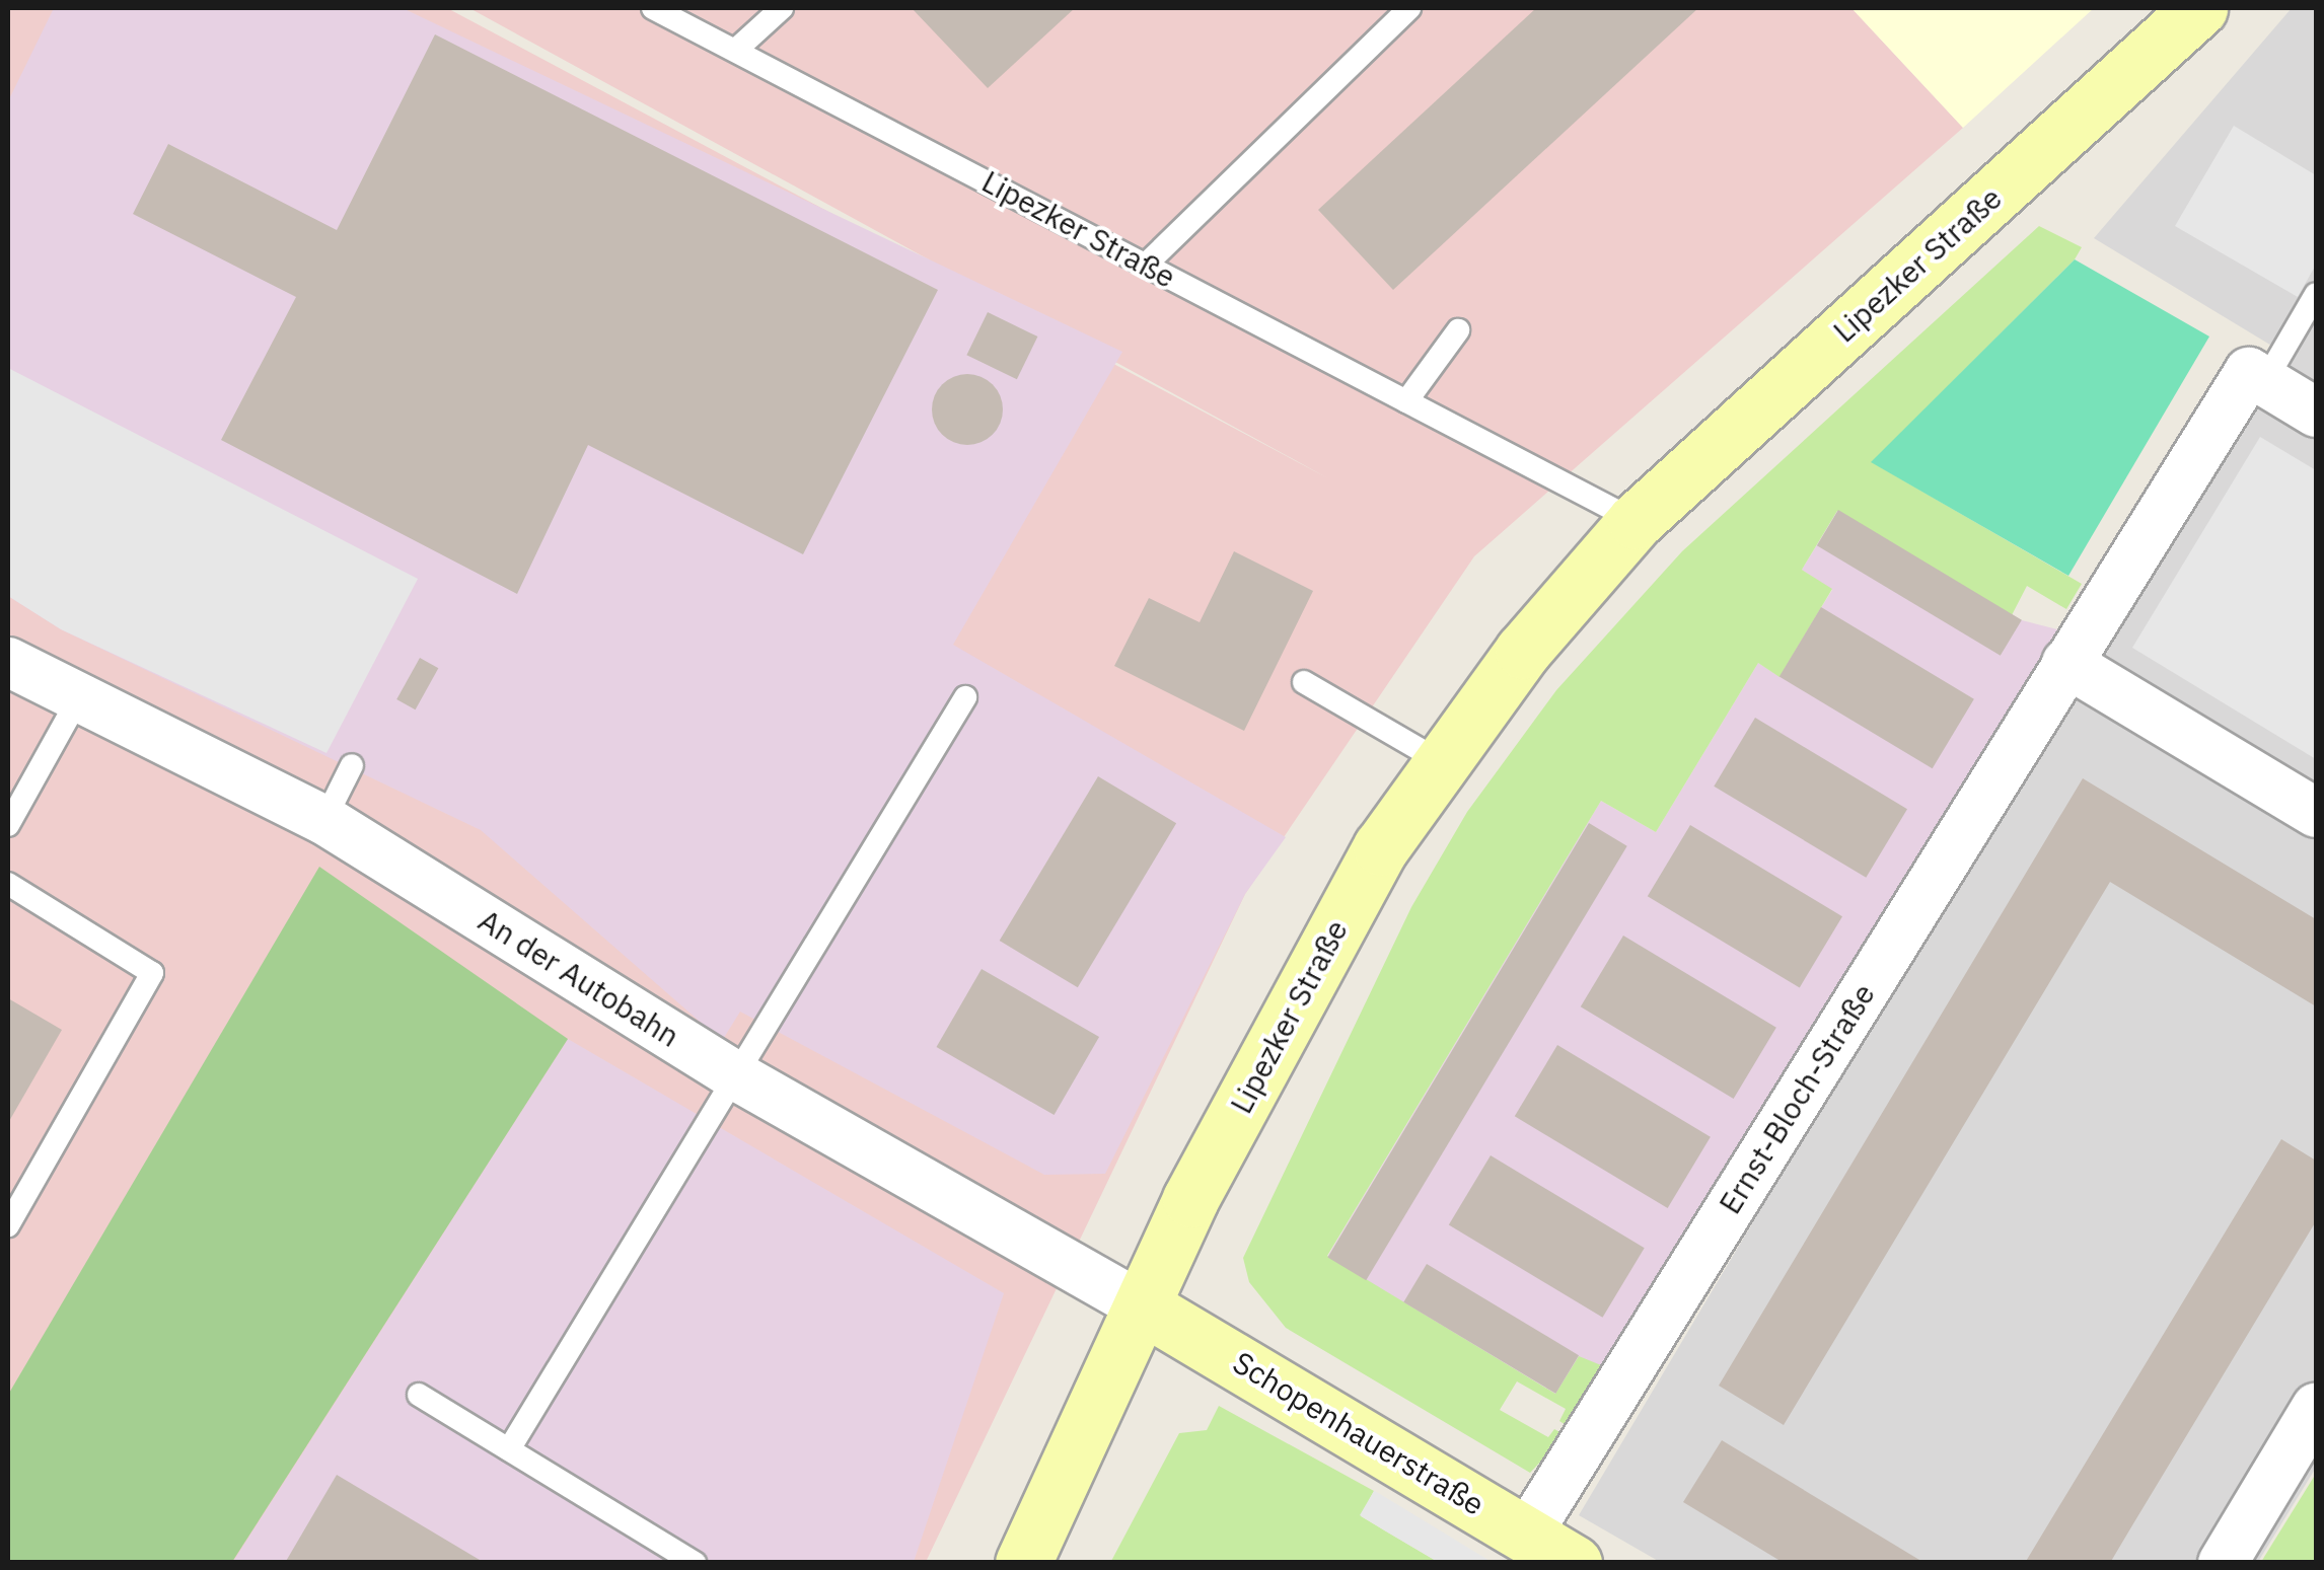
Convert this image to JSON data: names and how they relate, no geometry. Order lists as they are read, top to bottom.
{
  "streets": {
    "main road": ["Lipezker Straße", "Schopenhauerstraße"],
    "street": ["An der Autobahn", "Ernst-Bloch-Straße"]
  },
  "crossings": [
    ["Lipezker Straße", "An der Autobahn"],
    ["Lipezker Straße", "Schopenhauerstraße"],
    ["An der Autobahn", "Schopenhauerstraße"],
    ["Ernst-Bloch-Straße", "Schopenhauerstraße"]
  ]
}
